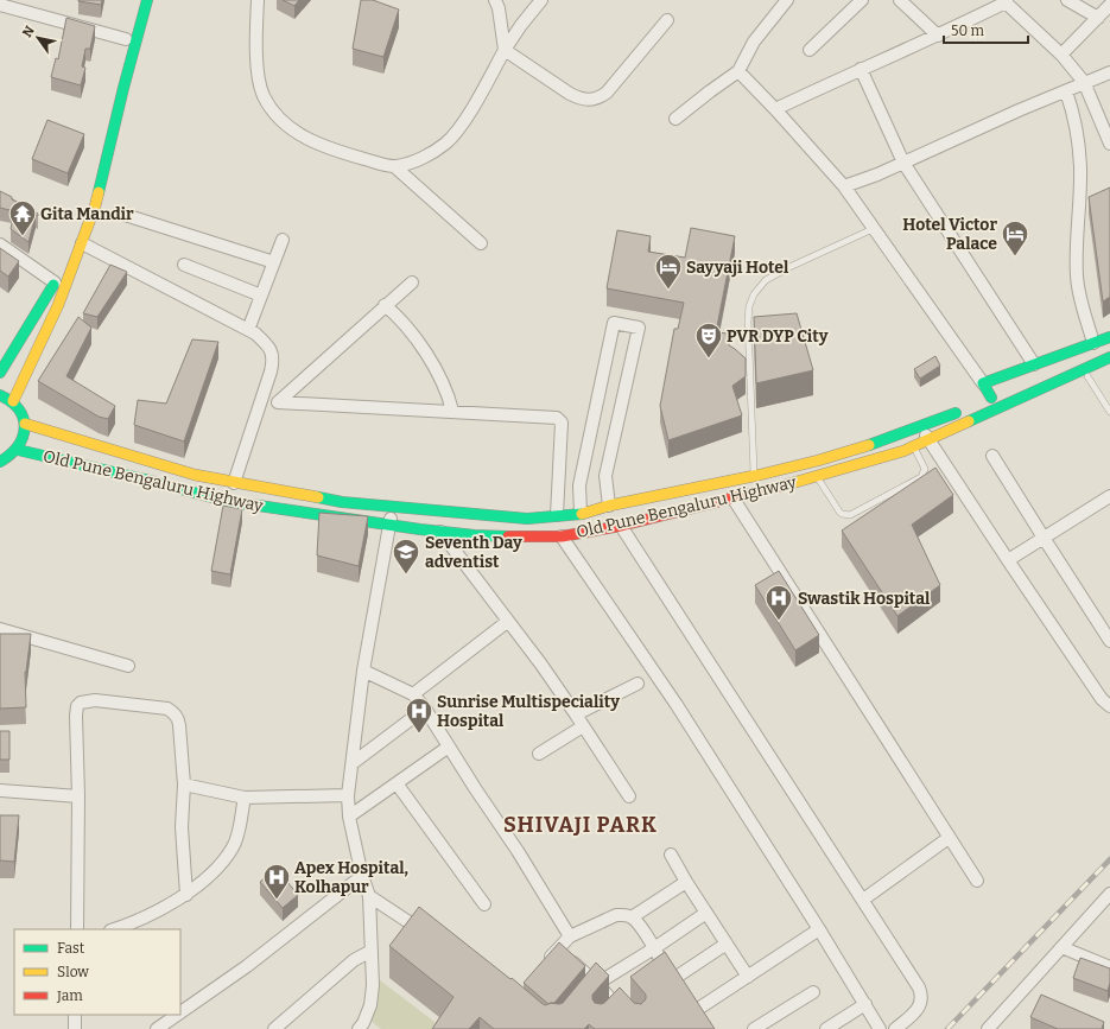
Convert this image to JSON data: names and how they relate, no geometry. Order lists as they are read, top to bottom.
{
  "streets": {
    "main road": ["Old Pune Bengaluru Highway"]
  },
  "districts": ["SHIVAJI PARK"],
  "places": {
    "temple": ["Gita Mandir"],
    "hotel": ["Hotel Victor Palace", "Sayyaji Hotel"],
    "theatre": ["PVR DYP City"],
    "school or university": ["Seventh Day adventist"],
    "hospital": ["Swastik Hospital", "Sunrise Multispeciality Hospital", "Apex Hospital, Kolhapur"]
  },
  "legend": ["Fast", "Slow", "Jam"],
  "scale_bar": "50 m",
  "north": "top left"
}
